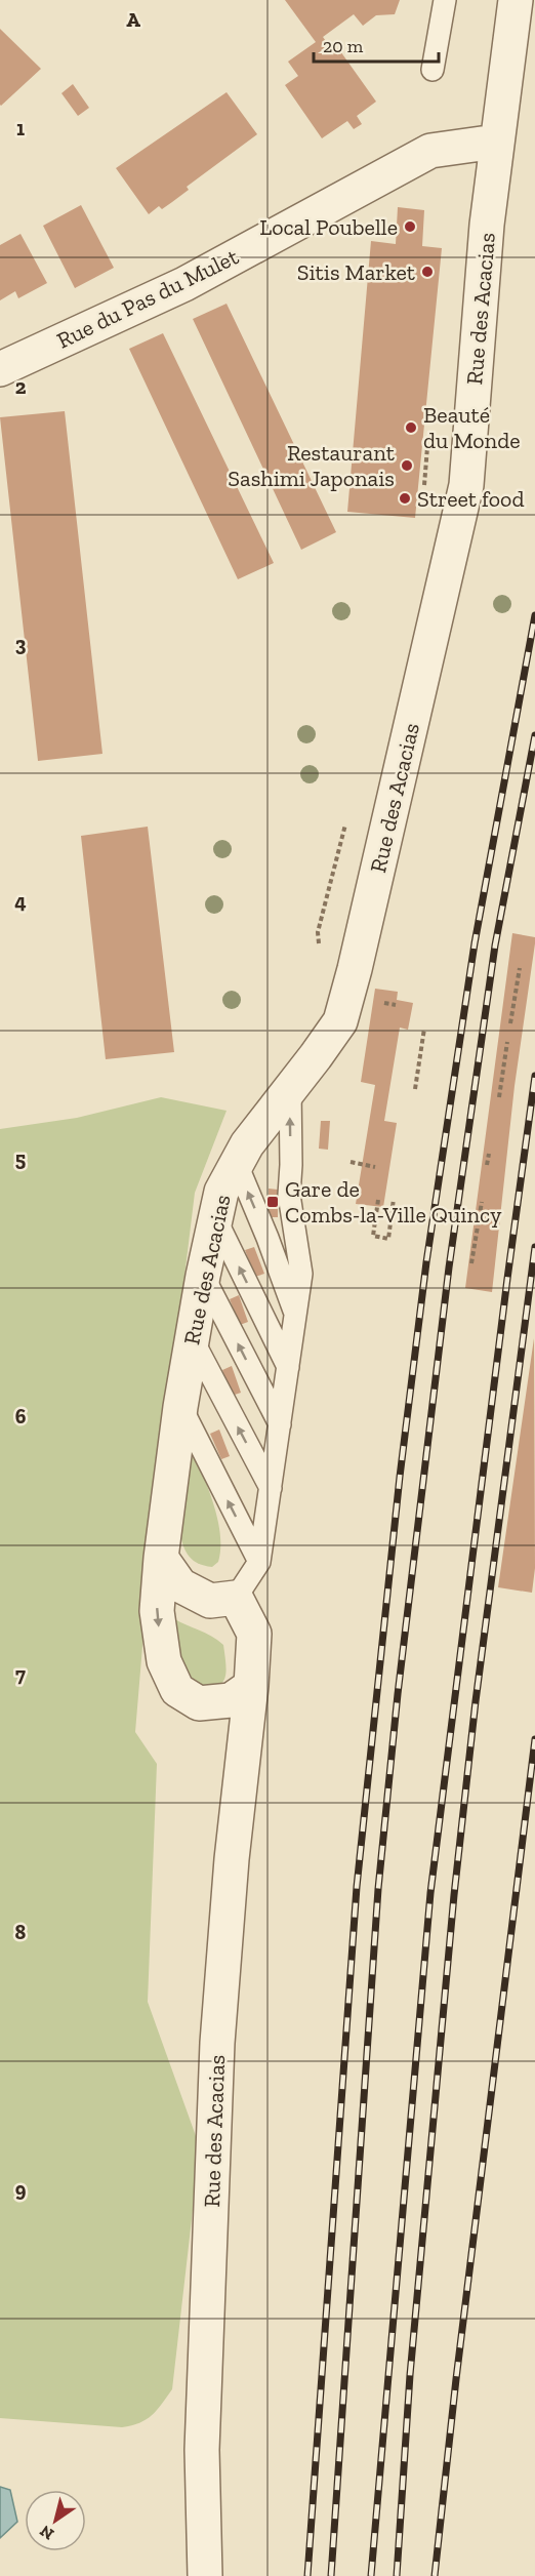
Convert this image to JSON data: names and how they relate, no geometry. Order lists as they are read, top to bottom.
{
  "streets": {
    "street": ["Rue du Pas du Mulet", "Rue des Acacias"]
  },
  "crossings": [
    ["Rue du Pas du Mulet", "Rue des Acacias"]
  ],
  "places": {
    "other": [
      "Local Poubelle",
      "Sitis Market",
      "Beauté du Monde",
      "Restaurant Sashimi Japonais",
      "Street food"
    ],
    "transit": ["Gare de Combs-la-Ville Quincy"]
  },
  "scale_bar": "20 m",
  "north": "bottom left",
  "grid": {
    "columns": ["A"],
    "rows": [
      "1",
      "2",
      "3",
      "4",
      "5",
      "6",
      "7",
      "8",
      "9"
    ]
  }
}
